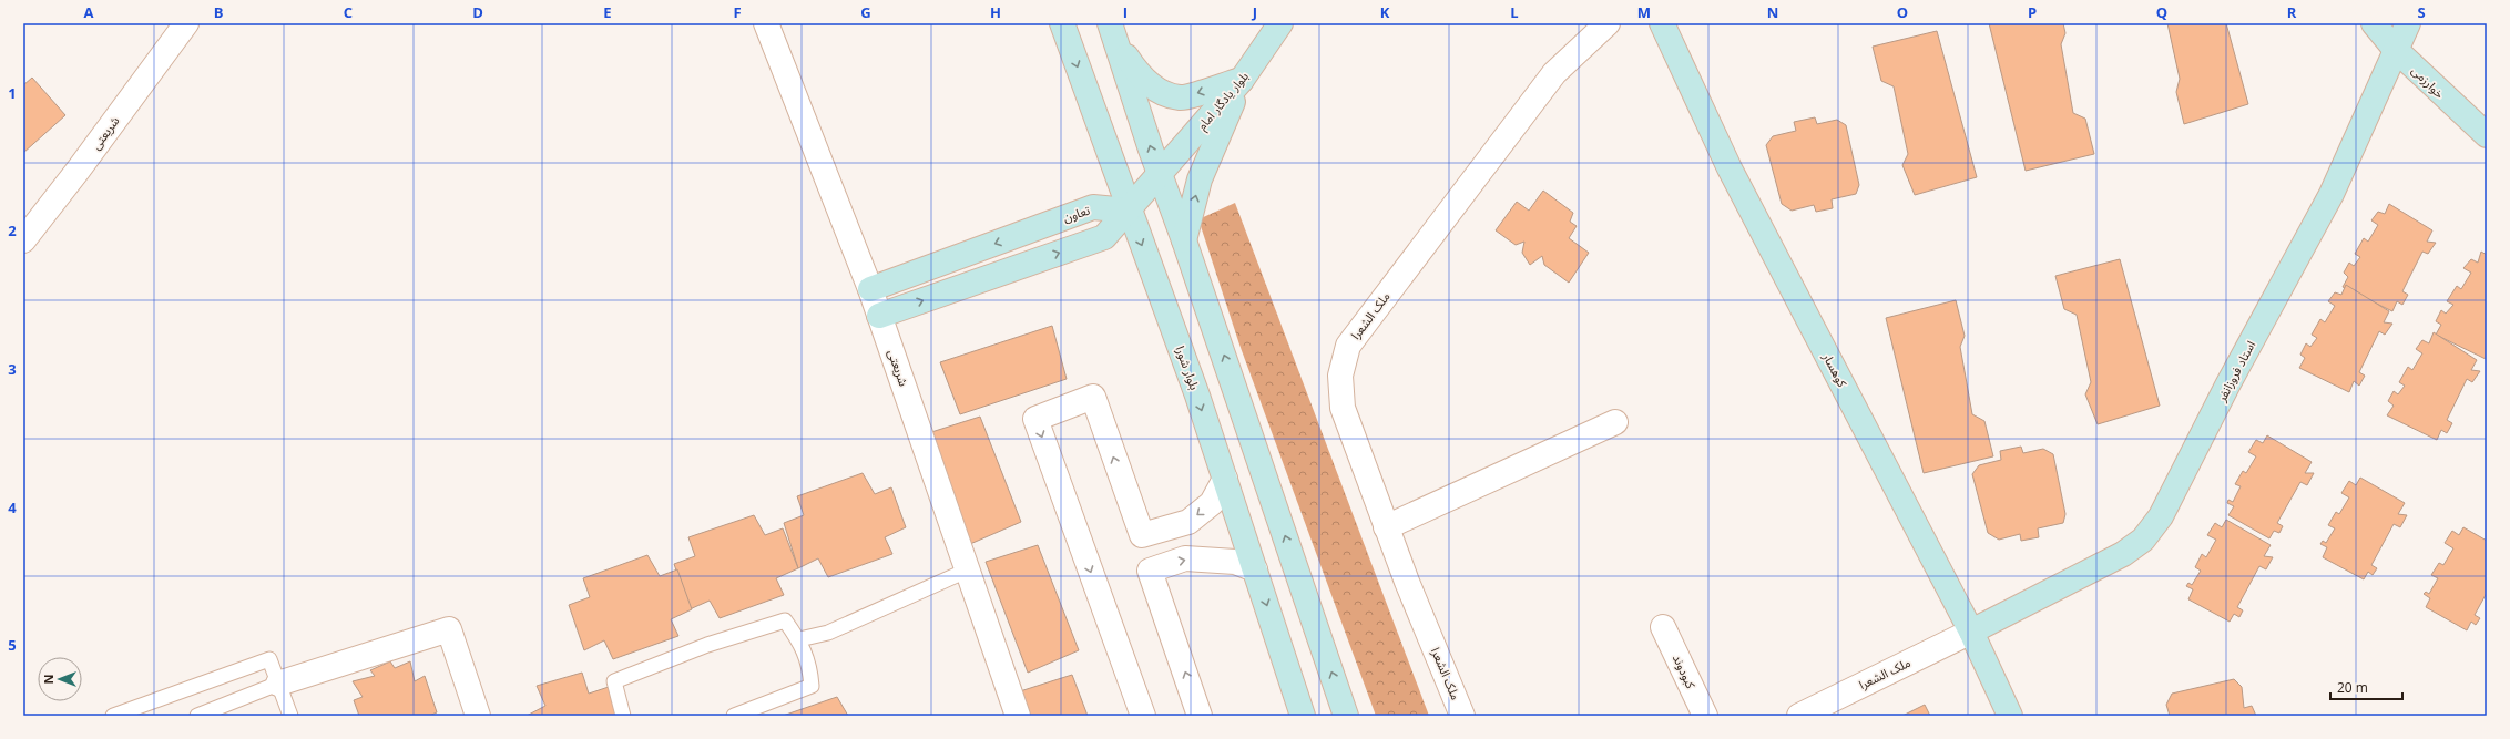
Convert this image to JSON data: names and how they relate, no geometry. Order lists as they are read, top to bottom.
{
  "streets": {
    "street": [
      "خوارزمی",
      "بلوار یادگار امام",
      "شریعتی",
      "تعاون",
      "ملک الشعرا",
      "بلوار شورا",
      "کوهسار",
      "استاد فروزانفر",
      "کبودوند"
    ]
  },
  "crossings": [
    ["خوارزمی", "استاد فروزانفر"],
    ["بلوار یادگار امام", "تعاون"],
    ["بلوار یادگار امام", "بلوار شورا"],
    ["شریعتی", "تعاون"],
    ["تعاون", "بلوار شورا"],
    ["ملک الشعرا", "کوهسار"],
    ["ملک الشعرا", "استاد فروزانفر"],
    ["کوهسار", "استاد فروزانفر"]
  ],
  "scale_bar": "20 m",
  "north": "left",
  "grid": {
    "columns": [
      "A",
      "B",
      "C",
      "D",
      "E",
      "F",
      "G",
      "H",
      "I",
      "J",
      "K",
      "L",
      "M",
      "N",
      "O",
      "P",
      "Q",
      "R",
      "S"
    ],
    "rows": [
      "1",
      "2",
      "3",
      "4",
      "5"
    ]
  }
}
